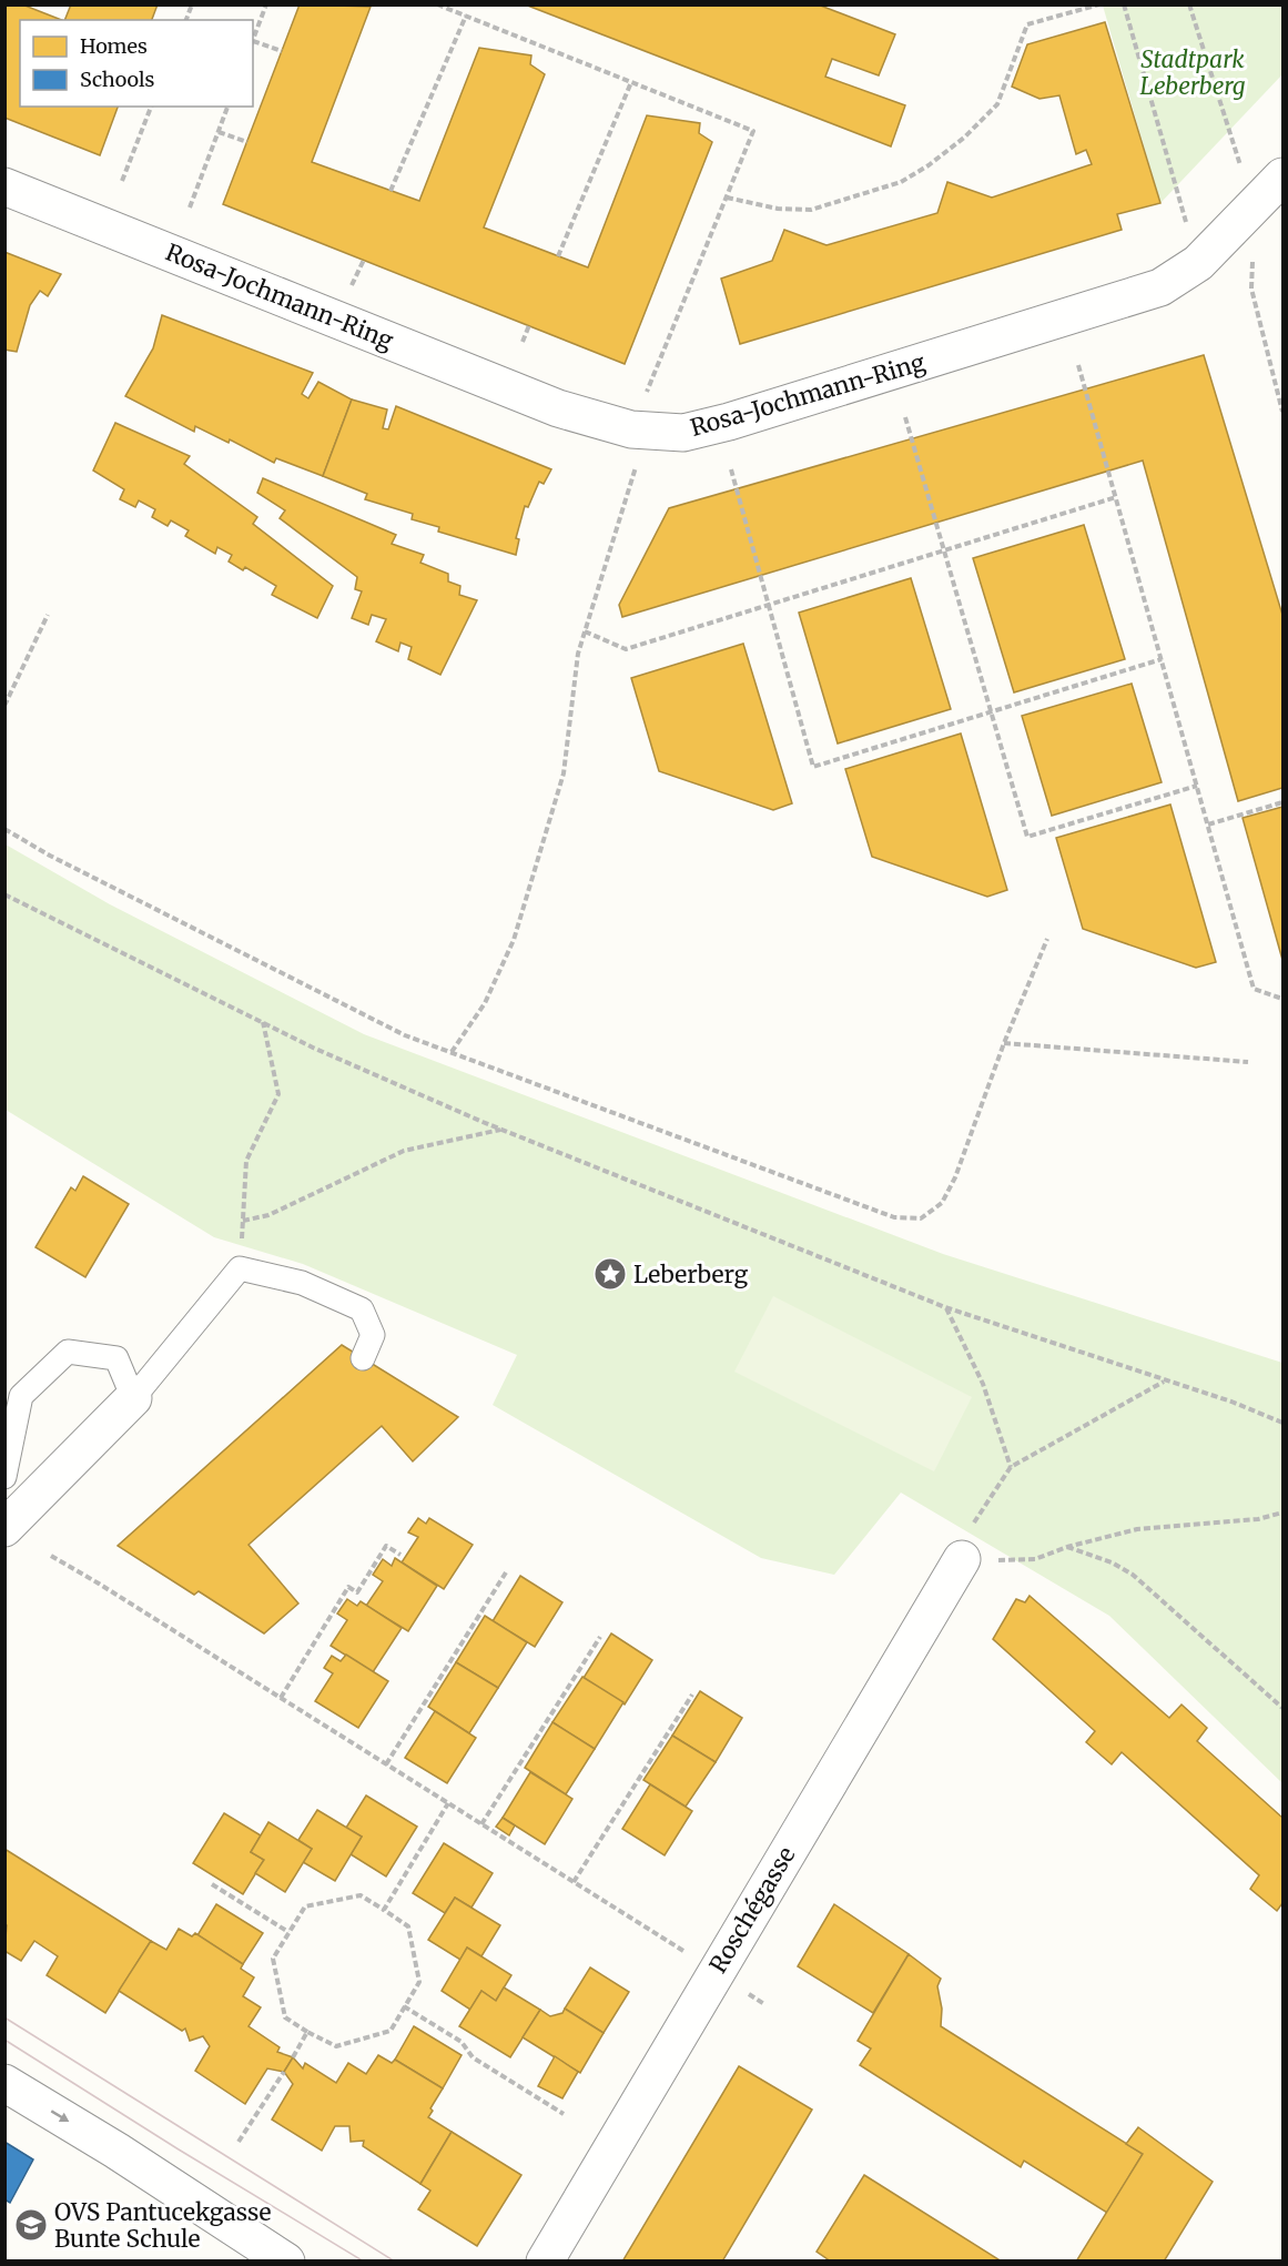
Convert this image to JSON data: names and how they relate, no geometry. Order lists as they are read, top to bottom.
{
  "streets": {
    "street": ["Rosa-Jochmann-Ring", "Roschégasse"]
  },
  "parks": ["Stadtpark Leberberg"],
  "places": {
    "place": ["Leberberg"],
    "school or university": ["OVS Pantucekgasse Bunte Schule"]
  },
  "legend": ["Homes", "Schools"]
}
